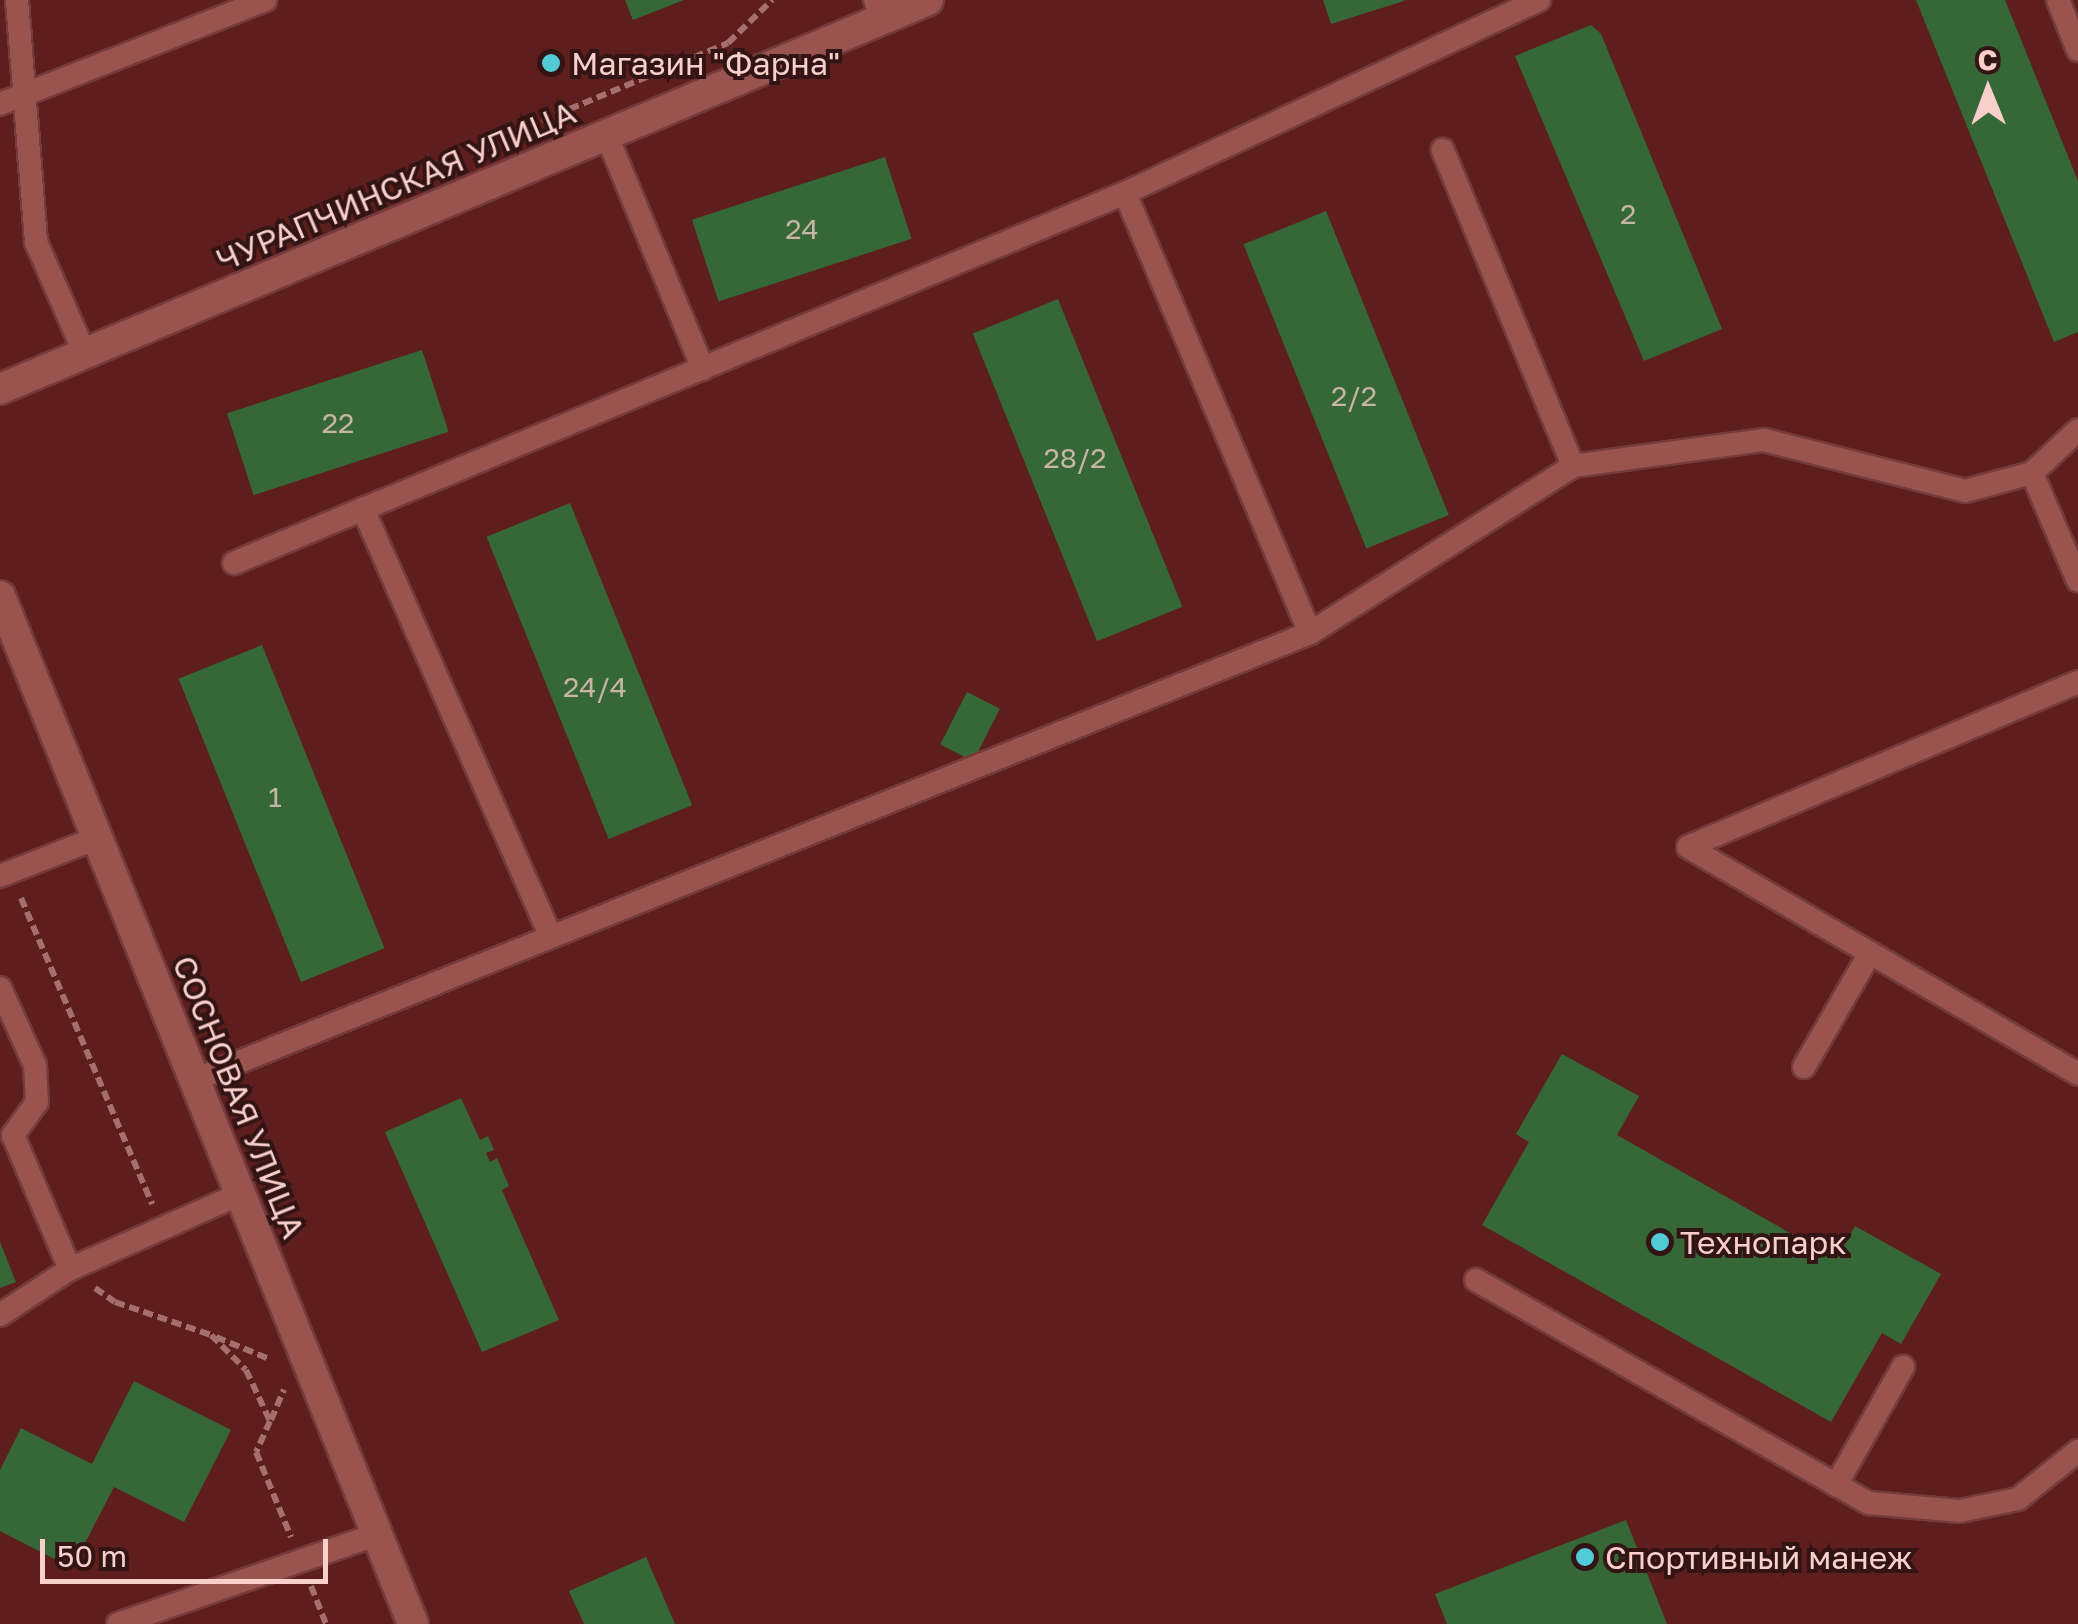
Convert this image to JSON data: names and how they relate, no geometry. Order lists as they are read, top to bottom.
{
  "streets": {
    "street": ["ЧУРАПЧИНСКАЯ УЛИЦА", "СОСНОВАЯ УЛИЦА"]
  },
  "places": ["Магазин \"Фарна\"", "Технопарк", "Спортивный манеж"],
  "house_numbers": [
    "2",
    "24",
    "2/2",
    "22",
    "28/2",
    "24/4",
    "1"
  ],
  "scale_bar": "50 m",
  "north": "top"
}
